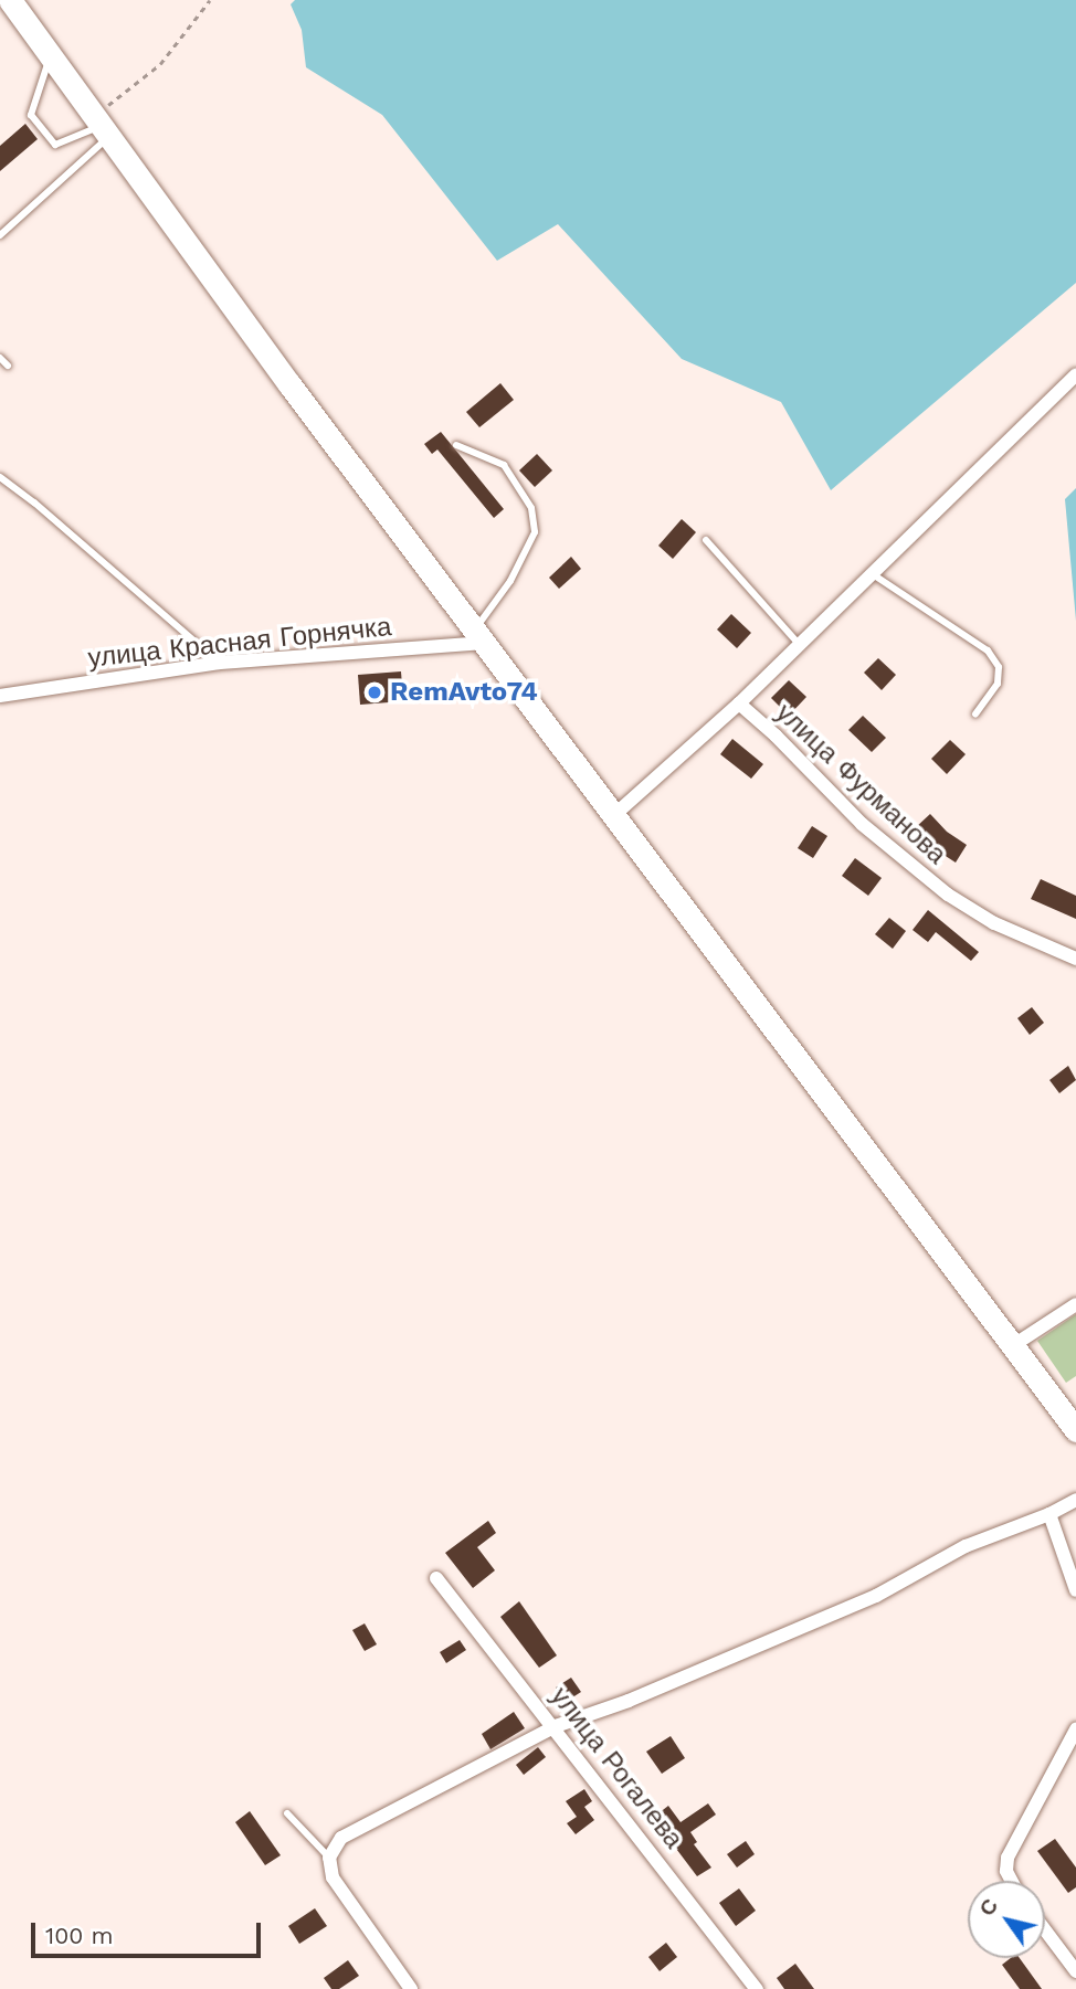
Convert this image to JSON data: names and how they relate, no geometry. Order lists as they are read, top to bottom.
{
  "streets": {
    "street": ["улица Красная Горнячка", "улица Фурманова", "улица Рогалева"]
  },
  "places": ["RemAvto74"],
  "scale_bar": "100 m",
  "north": "top left"
}
